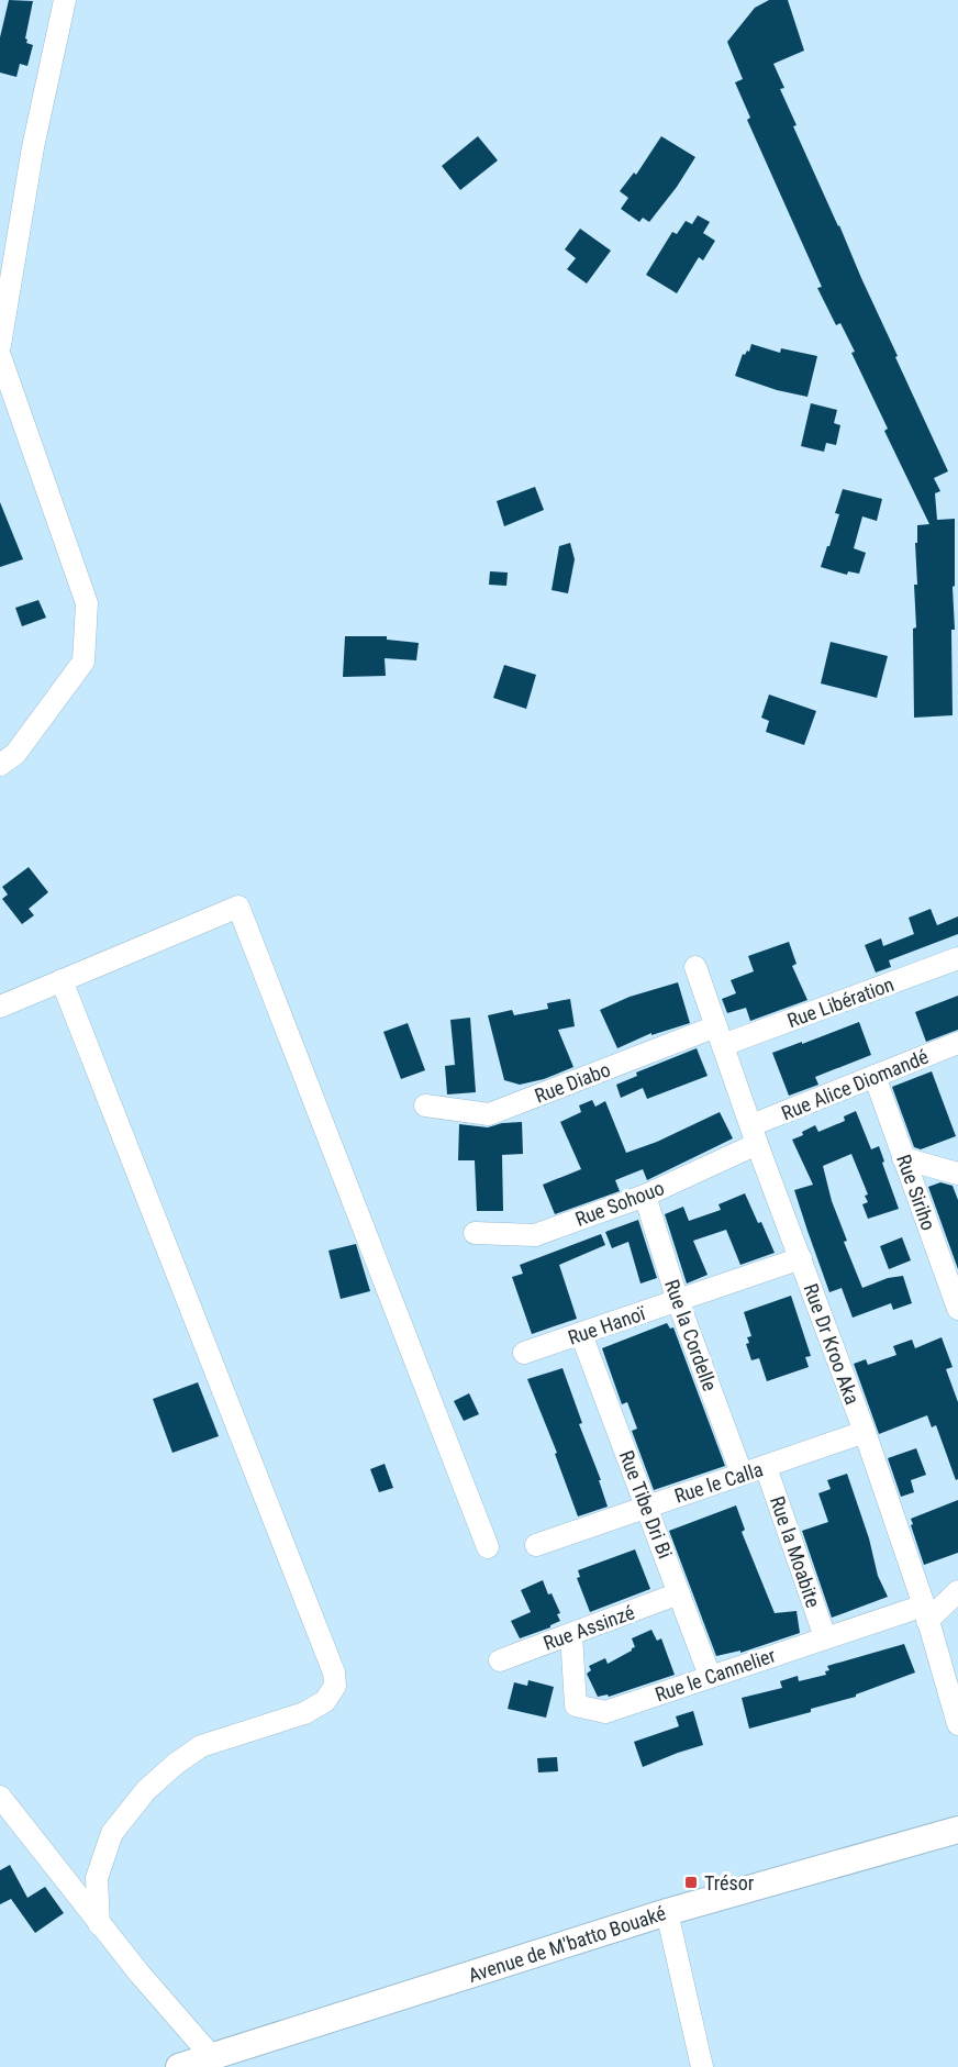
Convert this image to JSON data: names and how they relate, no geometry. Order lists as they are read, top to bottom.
{
  "streets": {
    "street": [
      "Rue Libération",
      "Rue Diabo",
      "Rue Alice Diomandé",
      "Rue Siriho",
      "Rue Sohouo",
      "Rue Hanoï",
      "Rue la Cordelle",
      "Rue Dr Kroo Aka",
      "Rue le Calla",
      "Rue Tibe Dri Bi",
      "Rue la Moabite",
      "Rue Assinzé",
      "Rue le Cannelier",
      "Avenue de M'batto Bouaké"
    ]
  },
  "crossings": [
    ["Rue Libération", "Rue Diabo"],
    ["Rue Libération", "Rue Dr Kroo Aka"],
    ["Rue Diabo", "Rue Dr Kroo Aka"],
    ["Rue Alice Diomandé", "Rue Siriho"],
    ["Rue Alice Diomandé", "Rue Sohouo"],
    ["Rue Alice Diomandé", "Rue Dr Kroo Aka"],
    ["Rue Sohouo", "Rue la Cordelle"],
    ["Rue Sohouo", "Rue Dr Kroo Aka"],
    ["Rue Hanoï", "Rue la Cordelle"],
    ["Rue Hanoï", "Rue Dr Kroo Aka"],
    ["Rue Hanoï", "Rue Tibe Dri Bi"],
    ["Rue la Cordelle", "Rue le Calla"],
    ["Rue Dr Kroo Aka", "Rue le Calla"],
    ["Rue Dr Kroo Aka", "Rue le Cannelier"],
    ["Rue le Calla", "Rue Tibe Dri Bi"],
    ["Rue le Calla", "Rue la Moabite"],
    ["Rue Tibe Dri Bi", "Rue Assinzé"],
    ["Rue Tibe Dri Bi", "Rue le Cannelier"],
    ["Rue la Moabite", "Rue le Cannelier"],
    ["Rue Assinzé", "Rue le Cannelier"]
  ],
  "places": {
    "transit": ["Trésor"]
  }
}
